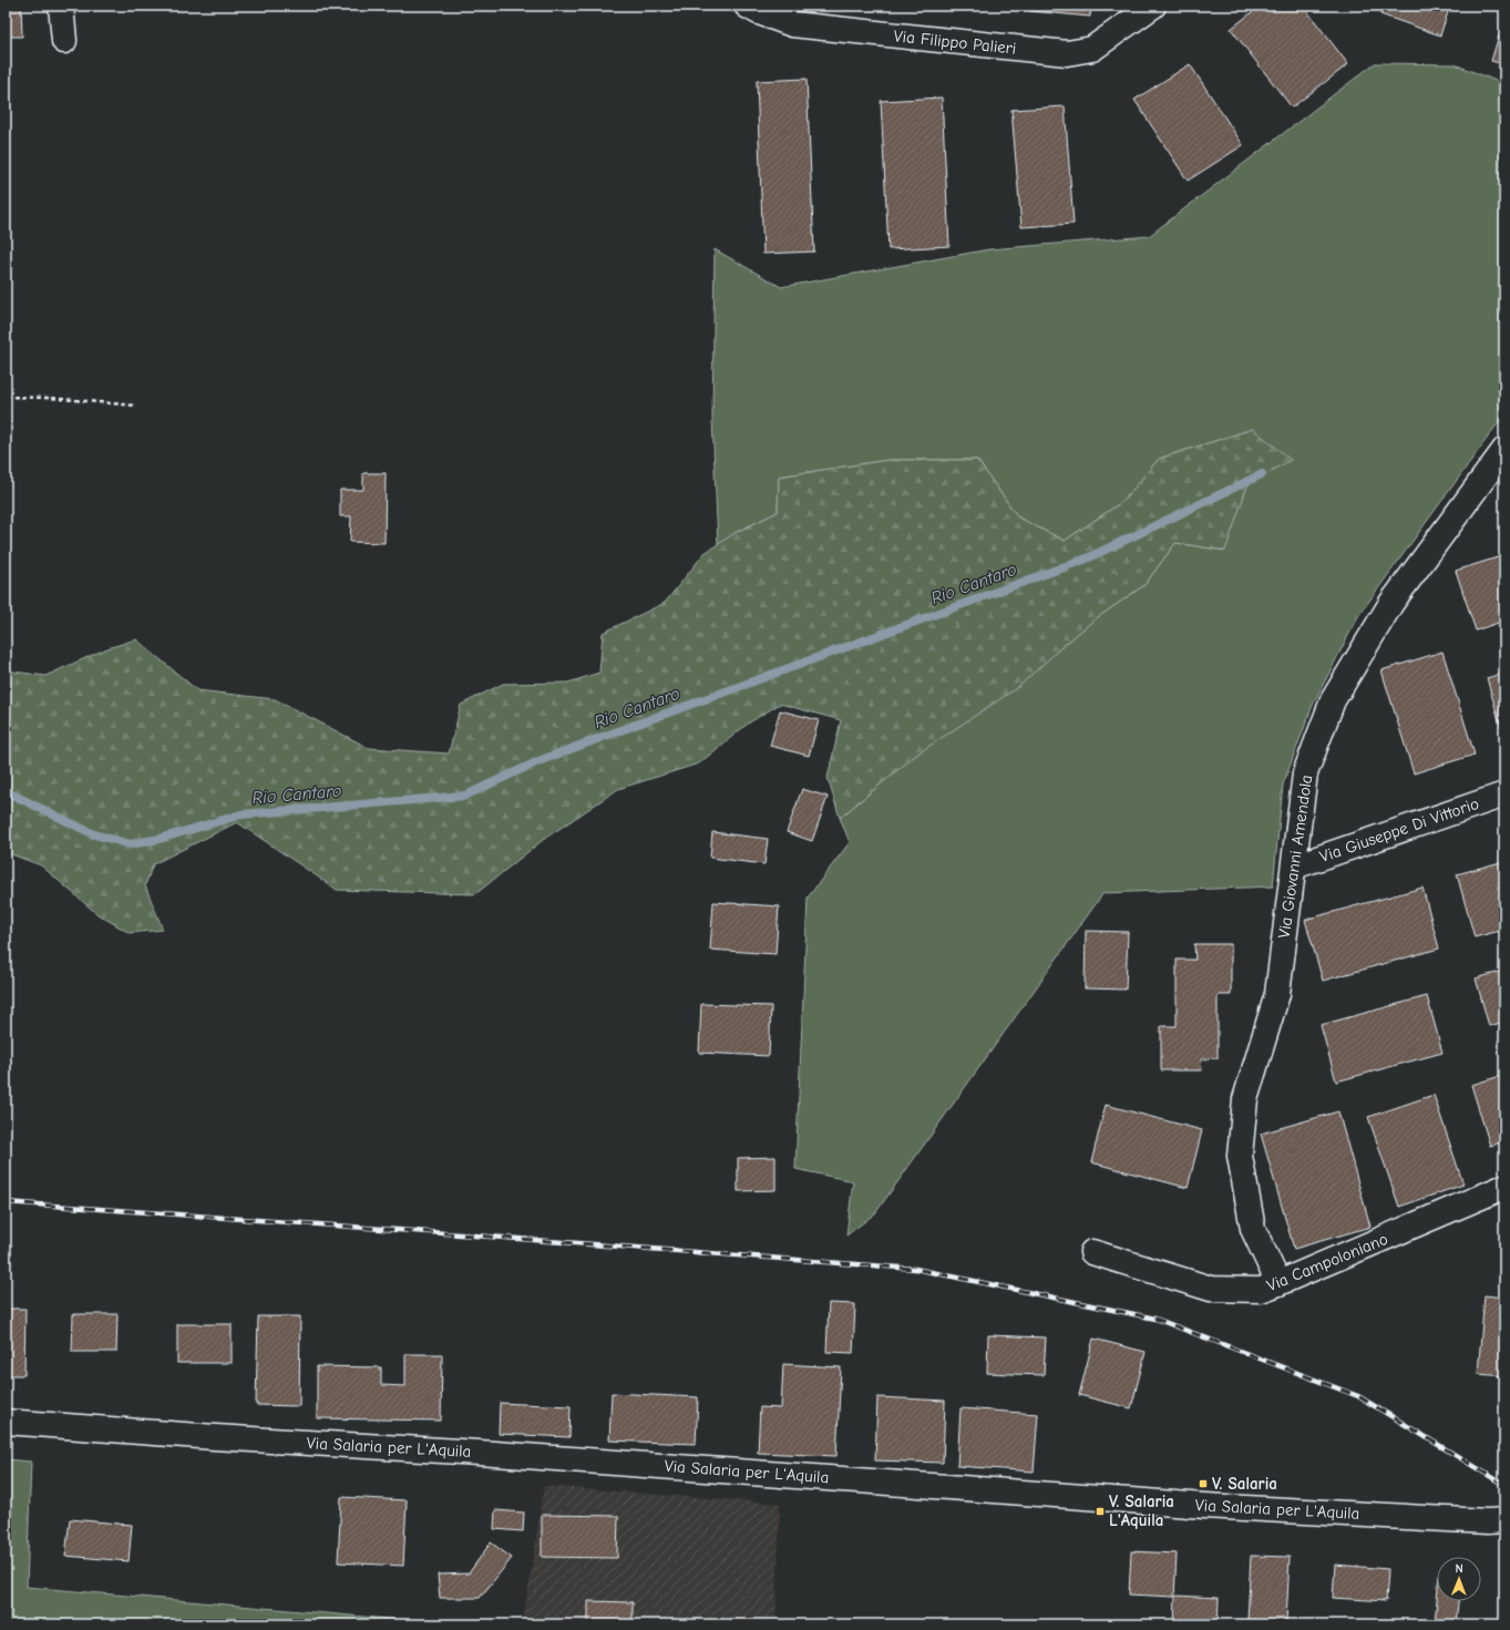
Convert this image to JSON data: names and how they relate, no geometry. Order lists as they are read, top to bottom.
{
  "streets": {
    "street": [
      "Via Filippo Palieri",
      "Via Giuseppe Di Vittorio",
      "Via Giovanni Amendola",
      "Via Campoloniano",
      "Via Salaria per L'Aquila"
    ]
  },
  "crossings": [
    ["Via Giuseppe Di Vittorio", "Via Giovanni Amendola"],
    ["Via Giovanni Amendola", "Via Campoloniano"]
  ],
  "water": ["Rio Cantaro"],
  "places": {
    "transit": ["V. Salaria", "V. Salaria L'Aquila"]
  },
  "north": "top"
}
